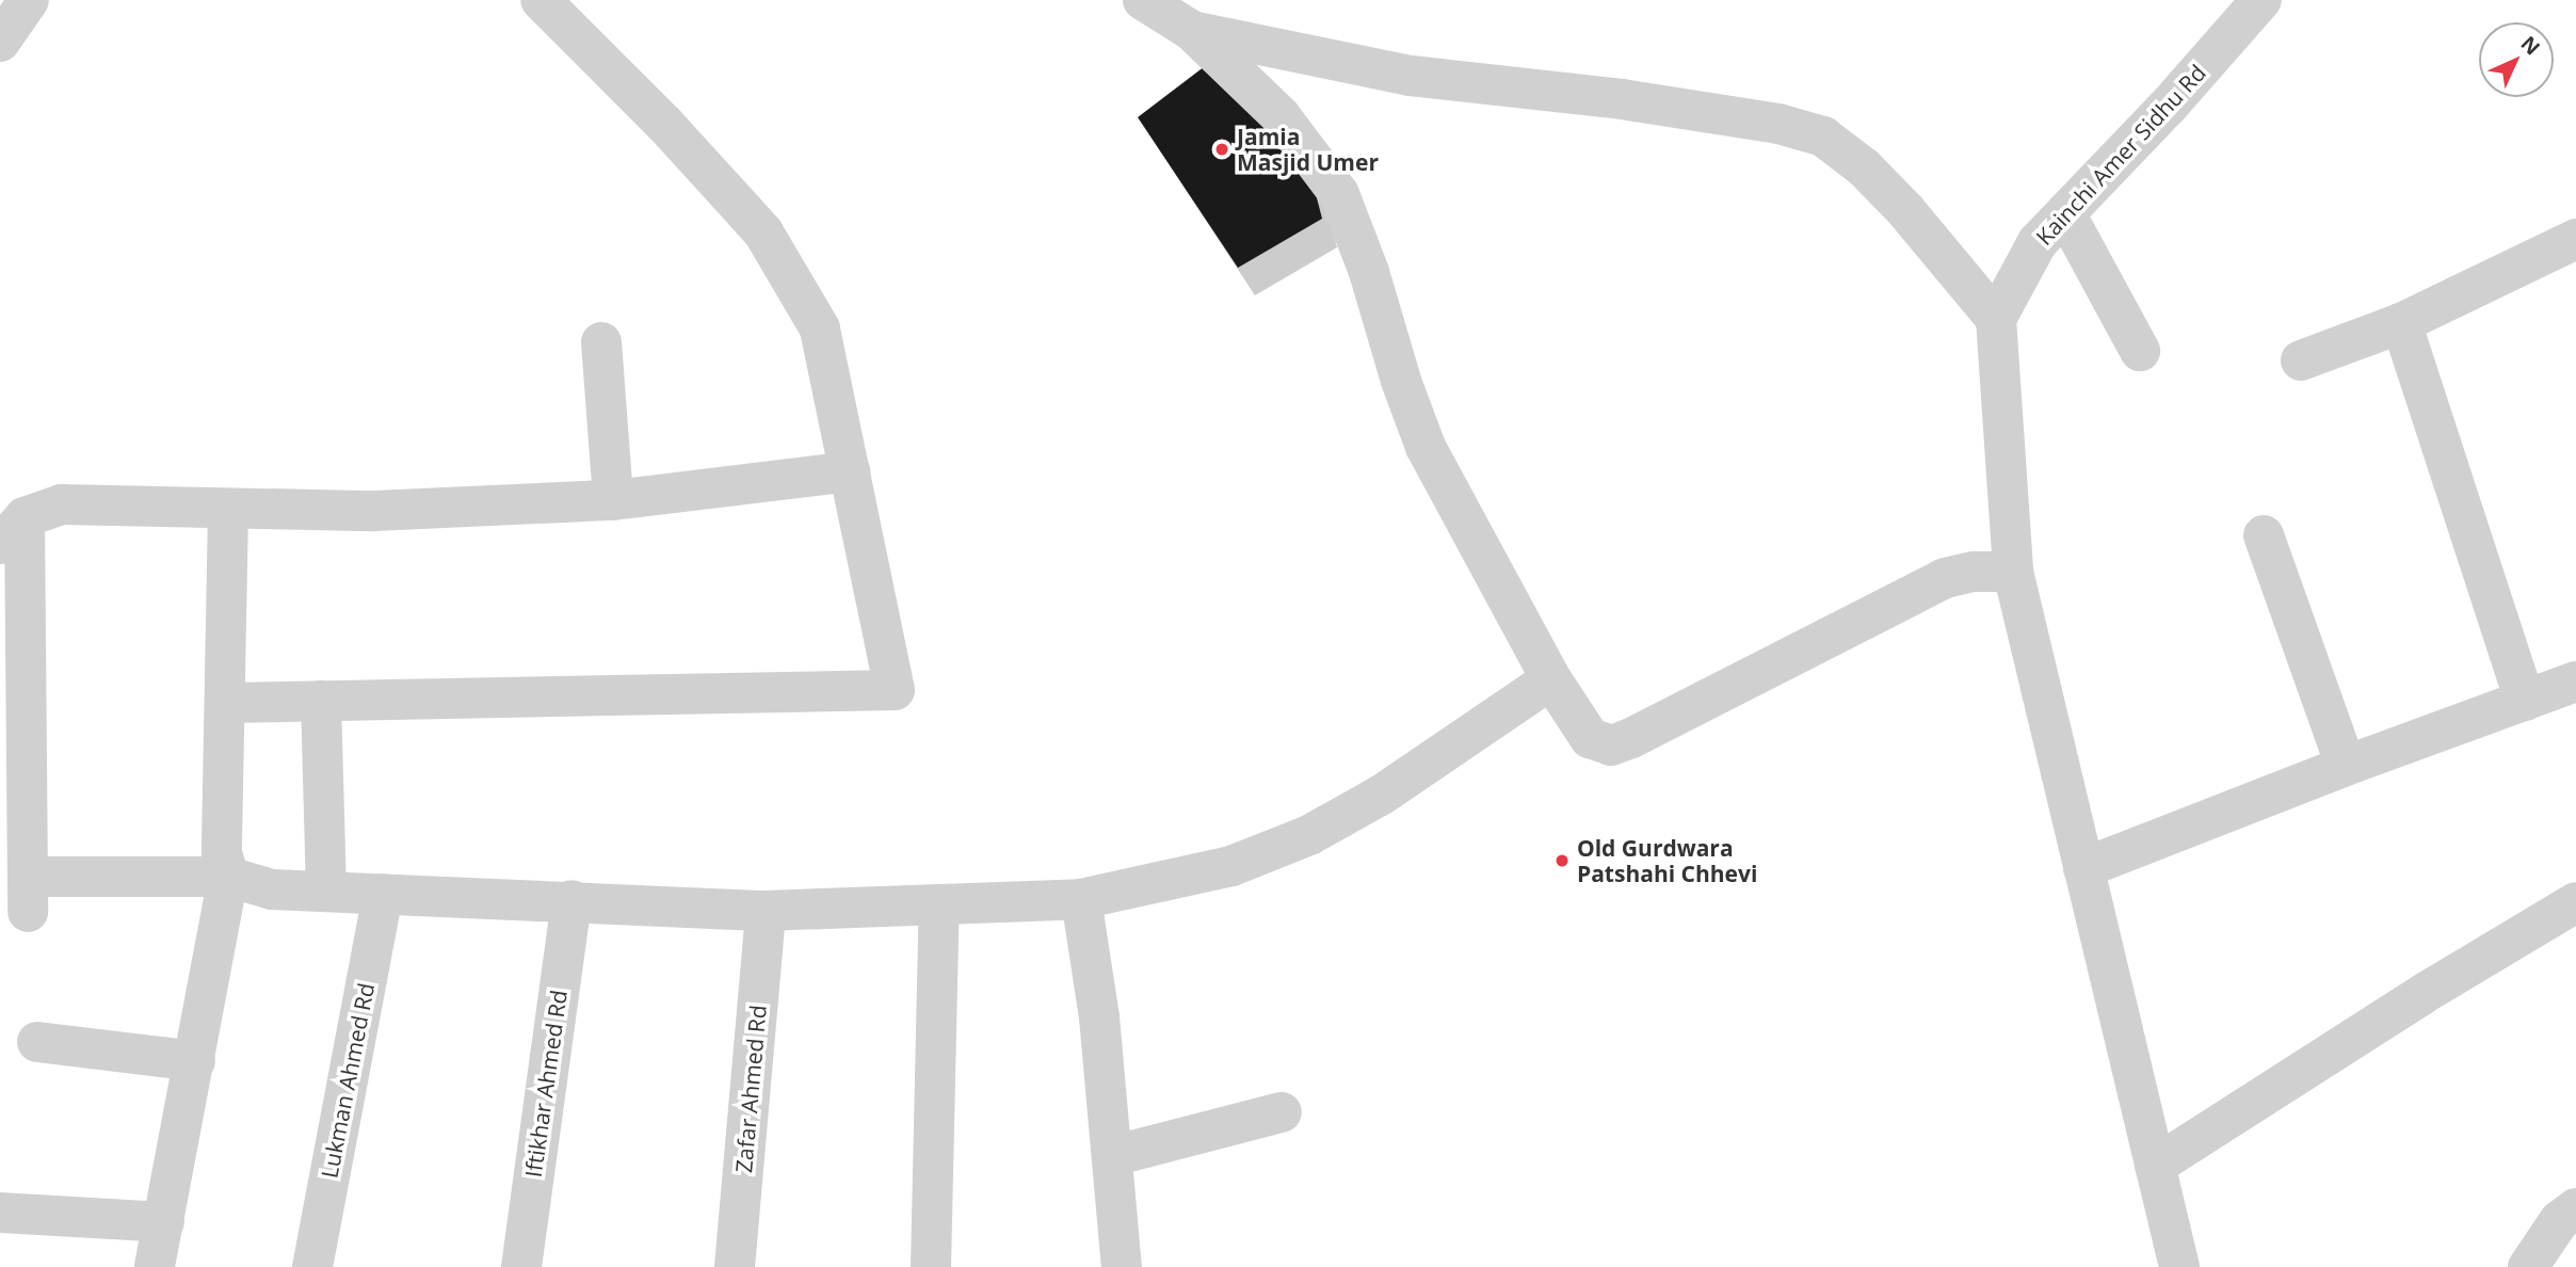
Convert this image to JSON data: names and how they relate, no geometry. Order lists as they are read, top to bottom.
{
  "streets": {
    "street": [
      "Kainchi Amer Sidhu Rd",
      "Lukman Ahmed Rd",
      "Iftikhar Ahmed Rd",
      "Zafar Ahmed Rd"
    ]
  },
  "places": ["Jamia Masjid Umer", "Old Gurdwara Patshahi Chhevi"],
  "north": "top right"
}
